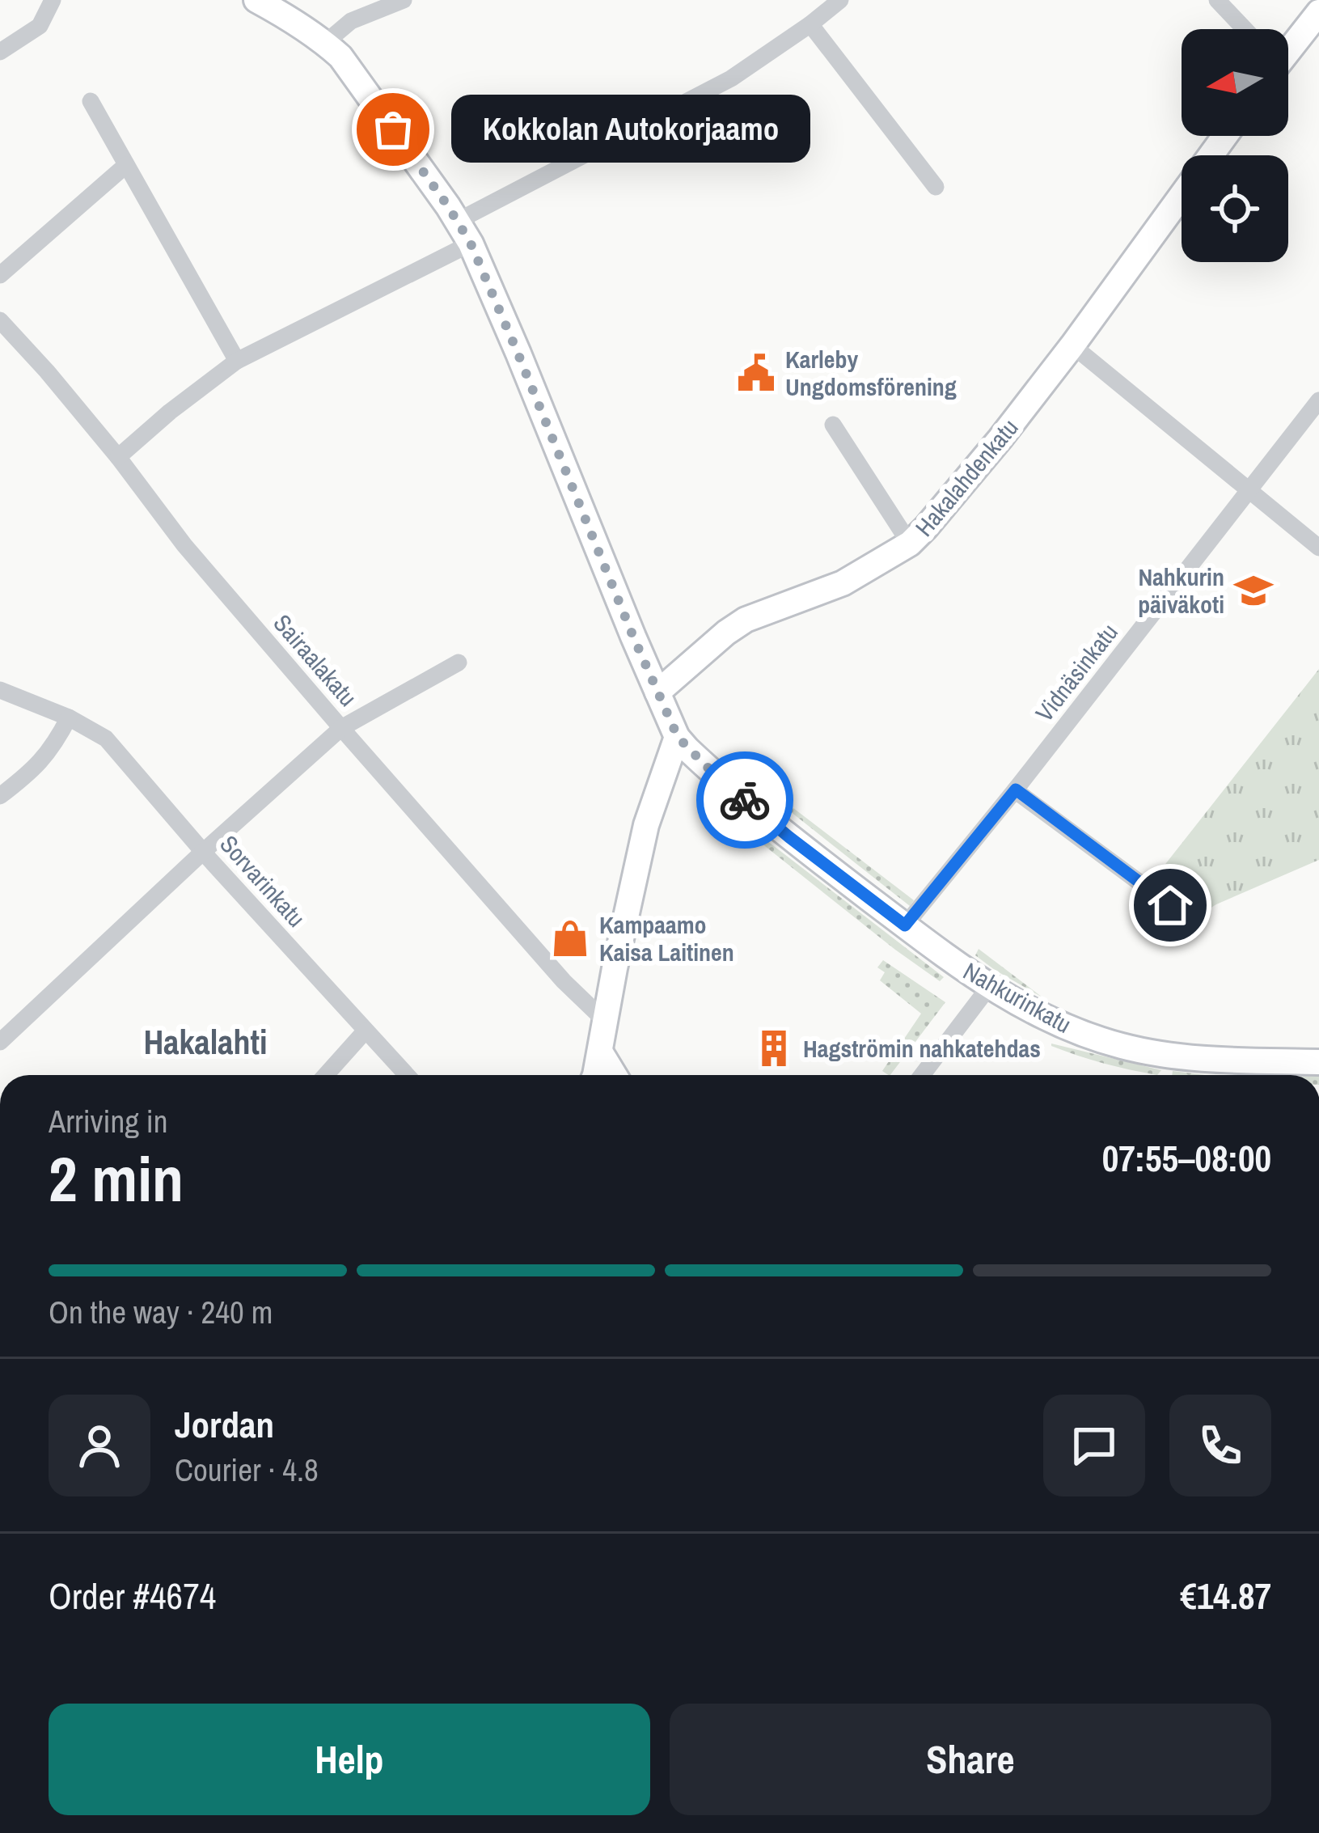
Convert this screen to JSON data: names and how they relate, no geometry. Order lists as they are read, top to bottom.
{
  "streets": {
    "main road": ["Hakalahdenkatu", "Nahkurinkatu"],
    "street": ["Sairaalakatu", "Vidnäsinkatu", "Sorvarinkatu"]
  },
  "crossings": [
    ["Hakalahdenkatu", "Nahkurinkatu"],
    ["Vidnäsinkatu", "Nahkurinkatu"]
  ],
  "districts": ["Hakalahti"],
  "places": {
    "other": ["Kokkolan Autokorjaamo"],
    "public building": ["Karleby Ungdomsförening"],
    "school or university": ["Nahkurin päiväkoti"],
    "shop": ["Kampaamo Kaisa Laitinen"],
    "building": ["Hagströmin nahkatehdas"]
  },
  "north": "left",
  "page": {
    "bubble": "Kokkolan Autokorjaamo",
    "heading": ["2 min", "Arriving in", "07:55–08:00"],
    "panel": [
      "Jordan",
      "Courier · 4.8",
      "Order #4674",
      "€14.87"
    ],
    "bar": "On the way · 240 m",
    "buttons": ["Help", "Share"]
  }
}
